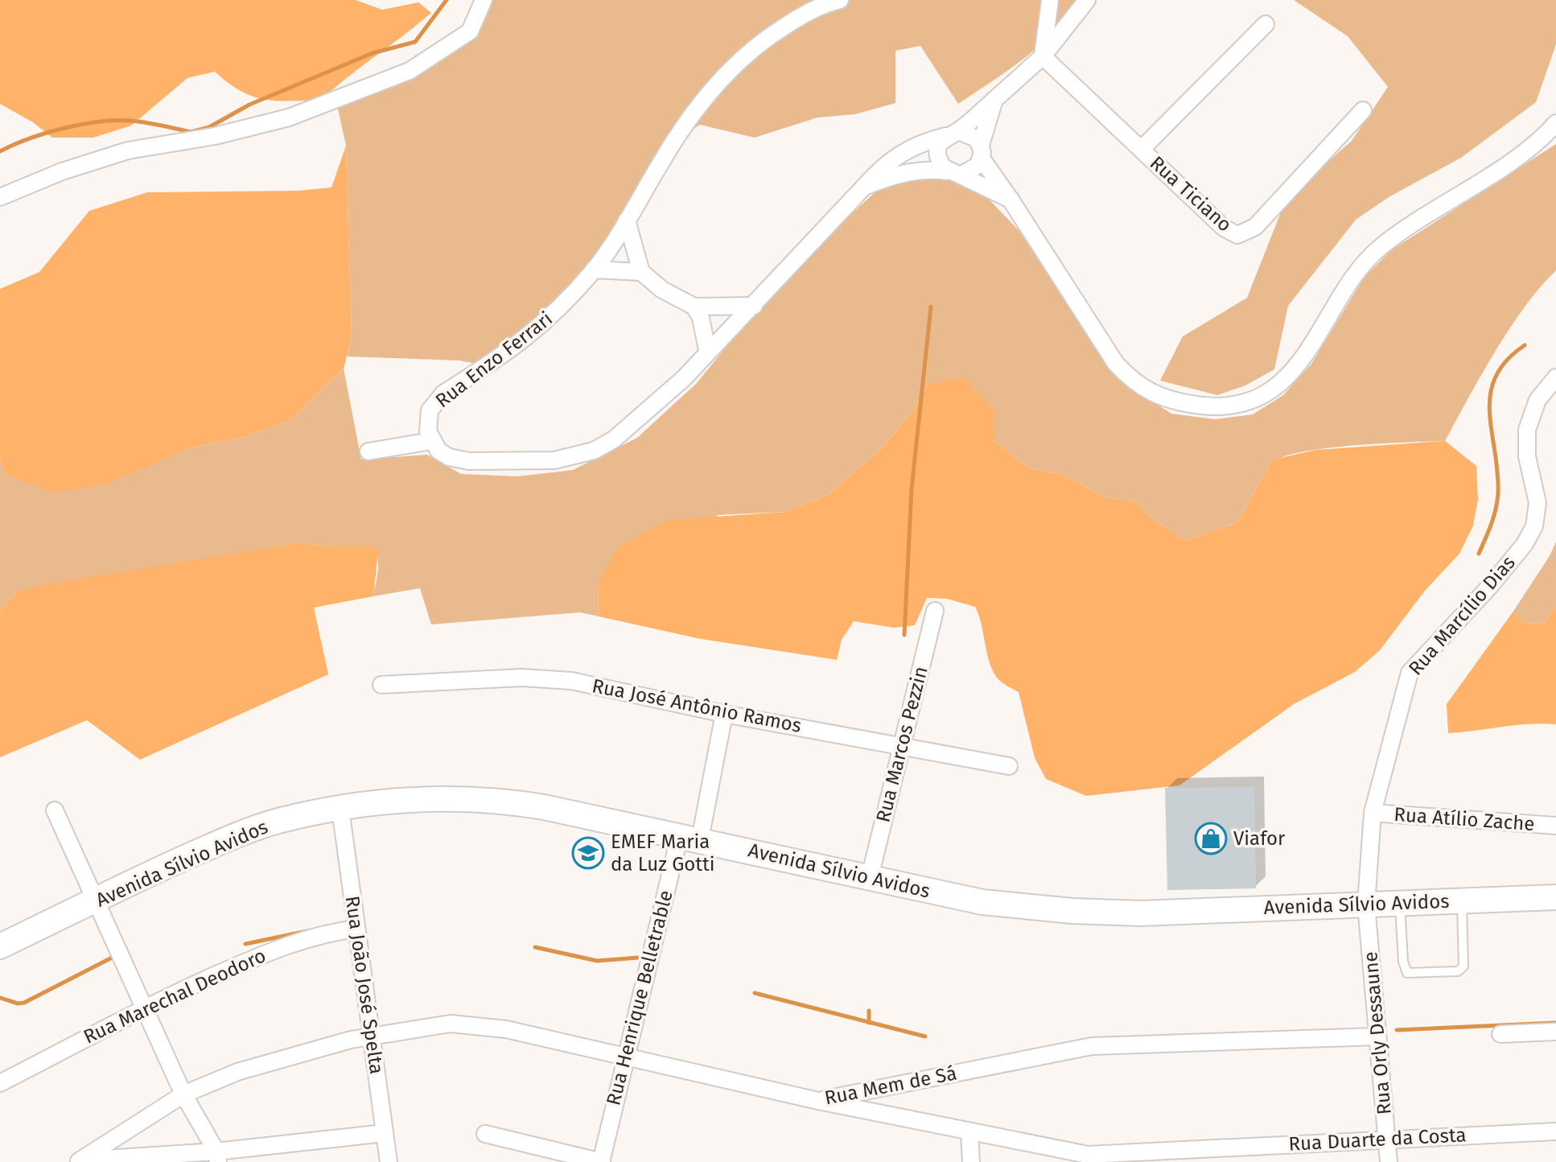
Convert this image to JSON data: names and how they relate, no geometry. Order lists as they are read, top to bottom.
{
  "streets": {
    "main road": ["Avenida Sílvio Avidos"],
    "street": [
      "Rua Ticiano",
      "Rua Enzo Ferrari",
      "Rua Marcílio Dias",
      "Rua José Antônio Ramos",
      "Rua Marcos Pezzin",
      "Rua Atílio Zache",
      "Rua João José Spelta",
      "Rua Marechal Deodoro",
      "Rua Henrique Belletrable",
      "Rua Orly Dessaune",
      "Rua Mem de Sá",
      "Rua Duarte da Costa"
    ]
  },
  "crossings": [
    ["Rua Marcílio Dias", "Rua Atílio Zache"],
    ["Rua Marcílio Dias", "Avenida Sílvio Avidos"],
    ["Rua Marcílio Dias", "Rua Orly Dessaune"],
    ["Rua José Antônio Ramos", "Rua Marcos Pezzin"],
    ["Rua José Antônio Ramos", "Rua Henrique Belletrable"],
    ["Rua Marcos Pezzin", "Avenida Sílvio Avidos"],
    ["Avenida Sílvio Avidos", "Rua João José Spelta"],
    ["Avenida Sílvio Avidos", "Rua Henrique Belletrable"],
    ["Avenida Sílvio Avidos", "Rua Orly Dessaune"],
    ["Rua João José Spelta", "Rua Marechal Deodoro"],
    ["Rua João José Spelta", "Rua Mem de Sá"],
    ["Rua Henrique Belletrable", "Rua Mem de Sá"],
    ["Rua Orly Dessaune", "Rua Mem de Sá"],
    ["Rua Orly Dessaune", "Rua Duarte da Costa"],
    ["Rua Mem de Sá", "Rua Duarte da Costa"]
  ],
  "places": {
    "shop": ["Viafor"],
    "school or university": ["EMEF Maria da Luz Gotti"]
  }
}
